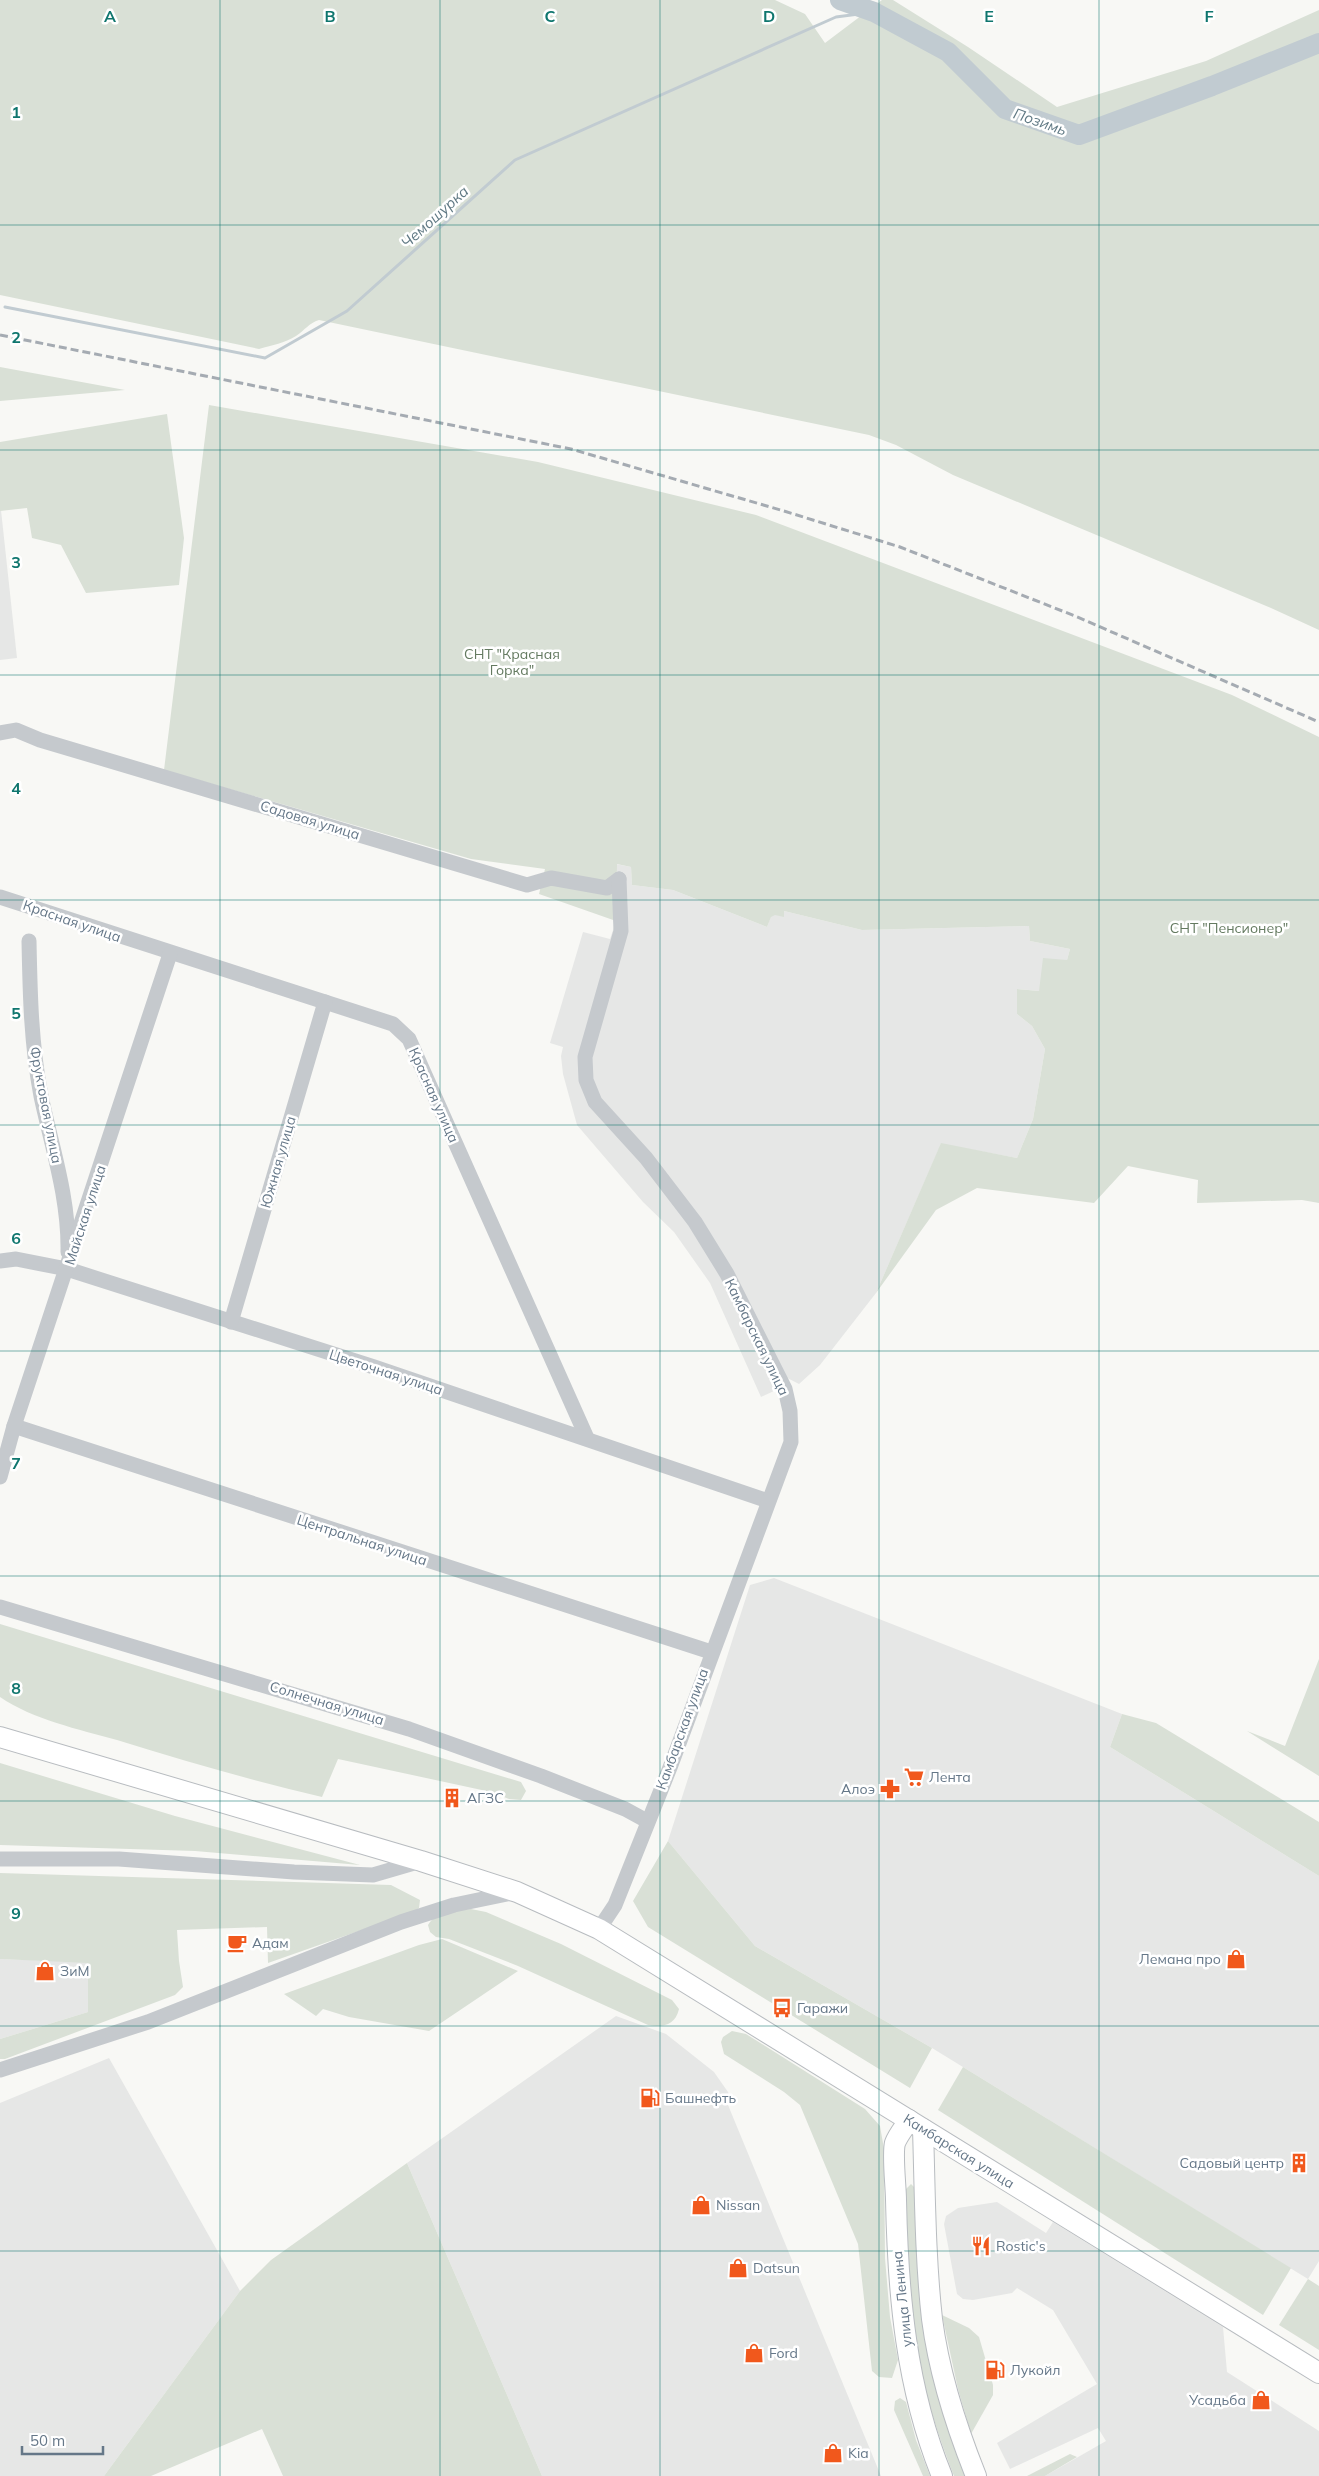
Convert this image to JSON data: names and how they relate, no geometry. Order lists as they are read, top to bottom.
{
  "streets": {
    "main road": ["Камбарская улица", "улица Ленина"],
    "street": [
      "Садовая улица",
      "Красная улица",
      "Фруктовая улица",
      "Южная улица",
      "Майская улица",
      "Цветочная улица",
      "Центральная улица",
      "Солнечная улица"
    ]
  },
  "crossings": [
    ["Садовая улица", "Камбарская улица"],
    ["Красная улица", "Южная улица"],
    ["Красная улица", "Майская улица"],
    ["Красная улица", "Цветочная улица"],
    ["Фруктовая улица", "Майская улица"],
    ["Фруктовая улица", "Цветочная улица"],
    ["Южная улица", "Цветочная улица"],
    ["Майская улица", "Цветочная улица"],
    ["Майская улица", "Центральная улица"],
    ["Камбарская улица", "Цветочная улица"],
    ["Камбарская улица", "Центральная улица"],
    ["Камбарская улица", "Солнечная улица"],
    ["Камбарская улица", "улица Ленина"]
  ],
  "water": ["Позимь", "Чемошурка"],
  "parks": ["СНТ \"Красная Горка\"", "СНТ \"Пенсионер\""],
  "places": {
    "supermarket": ["Лента"],
    "pharmacy": ["Алоэ"],
    "building": ["АГЗС", "Садовый центр"],
    "cafe": ["Адам"],
    "shop": [
      "Лемана про",
      "ЗиМ",
      "Nissan",
      "Datsun",
      "Ford",
      "Усадьба",
      "Kia"
    ],
    "bus stop": ["Гаражи"],
    "fuel station": ["Башнефть", "Лукойл"],
    "restaurant": ["Rostic's"]
  },
  "scale_bar": "50 m",
  "grid": {
    "columns": [
      "A",
      "B",
      "C",
      "D",
      "E",
      "F"
    ],
    "rows": [
      "1",
      "2",
      "3",
      "4",
      "5",
      "6",
      "7",
      "8",
      "9"
    ]
  }
}
